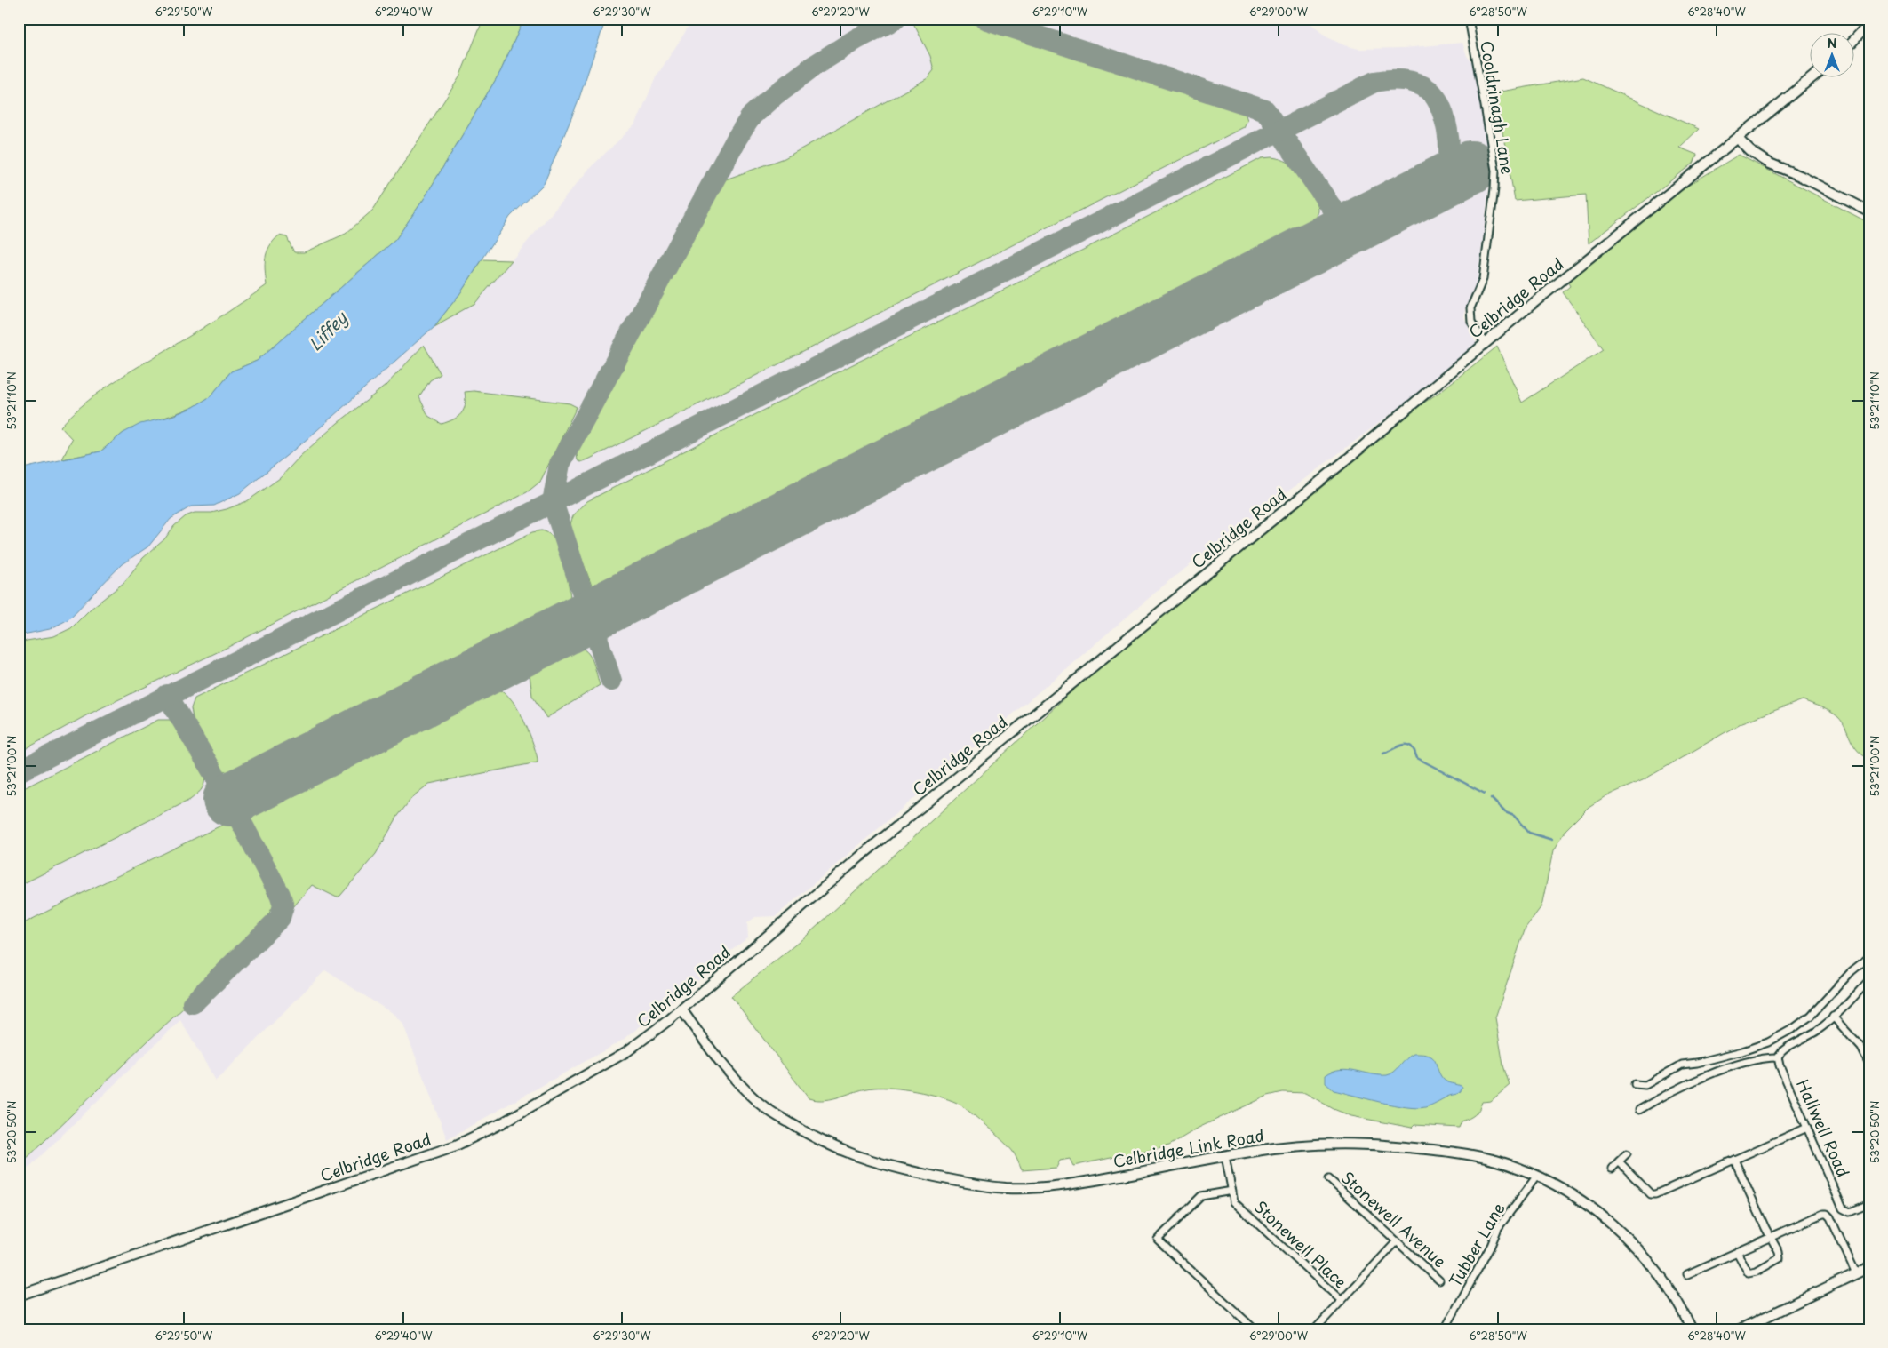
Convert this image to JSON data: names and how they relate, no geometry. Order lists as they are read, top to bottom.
{
  "streets": {
    "main road": ["Celbridge Road", "Celbridge Link Road"],
    "street": [
      "Cooldrinagh Lane",
      "Hallwell Road",
      "Stonewell Avenue",
      "Stonewell Place",
      "Tubber Lane"
    ]
  },
  "crossings": [
    ["Cooldrinagh Lane", "Celbridge Road"],
    ["Celbridge Road", "Celbridge Link Road"],
    ["Celbridge Link Road", "Tubber Lane"]
  ],
  "water": ["Liffey"],
  "north": "top",
  "coordinates": [
    "6°29'50\"W",
    "6°29'40\"W",
    "6°29'30\"W",
    "6°29'20\"W",
    "6°29'10\"W",
    "6°29'00\"W",
    "6°28'50\"W",
    "6°28'40\"W",
    "53°21'10\"N",
    "53°21'00\"N",
    "53°20'50\"N"
  ]
}
